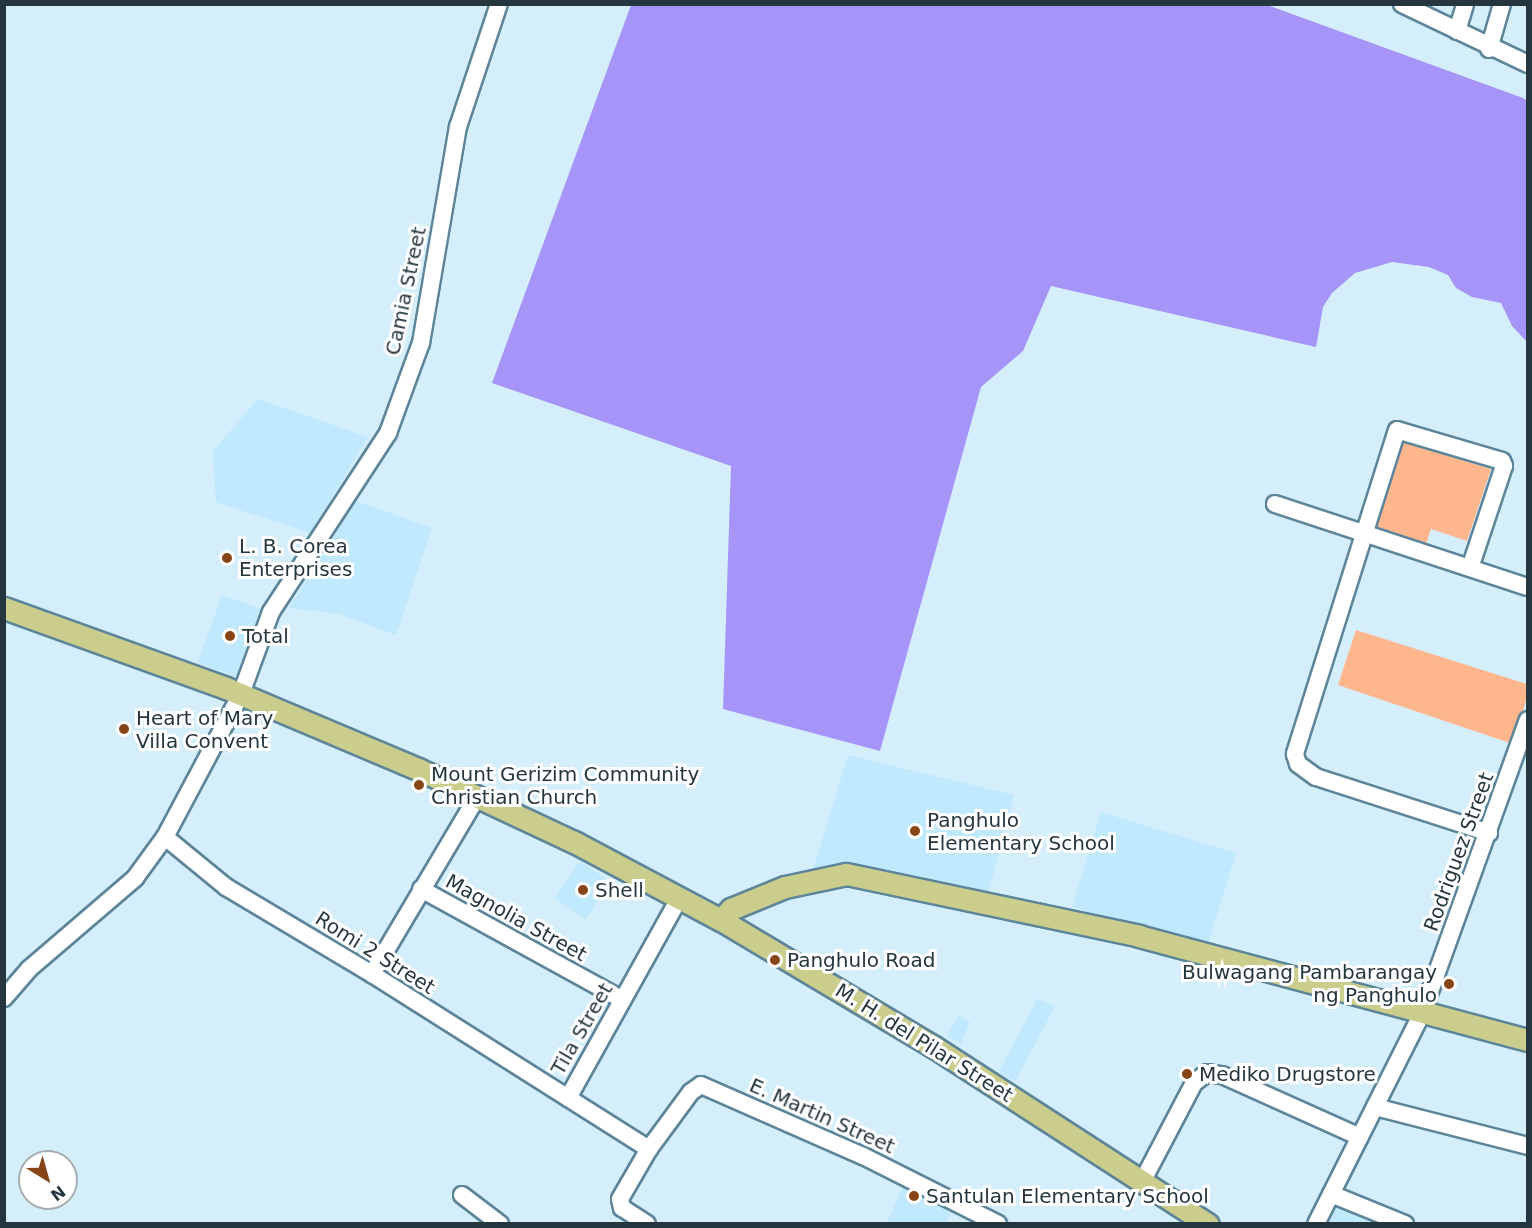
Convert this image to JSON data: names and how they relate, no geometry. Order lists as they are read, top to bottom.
{
  "streets": {
    "main road": ["M. H. del Pilar Street"],
    "street": [
      "Camia Street",
      "Rodriguez Street",
      "Magnolia Street",
      "Romi 2 Street",
      "Tila Street",
      "E. Martin Street"
    ]
  },
  "crossings": [
    ["Camia Street", "Romi 2 Street"],
    ["Camia Street", "M. H. del Pilar Street"],
    ["Magnolia Street", "Tila Street"],
    ["Romi 2 Street", "Tila Street"],
    ["Tila Street", "M. H. del Pilar Street"],
    ["Tila Street", "E. Martin Street"]
  ],
  "places": [
    "L. B. Corea Enterprises",
    "Total",
    "Heart of Mary Villa Convent",
    "Mount Gerizim Community Christian Church",
    "Panghulo Elementary School",
    "Shell",
    "Panghulo Road",
    "Bulwagang Pambarangay ng Panghulo",
    "Mediko Drugstore",
    "Santulan Elementary School"
  ],
  "north": "bottom right"
}
